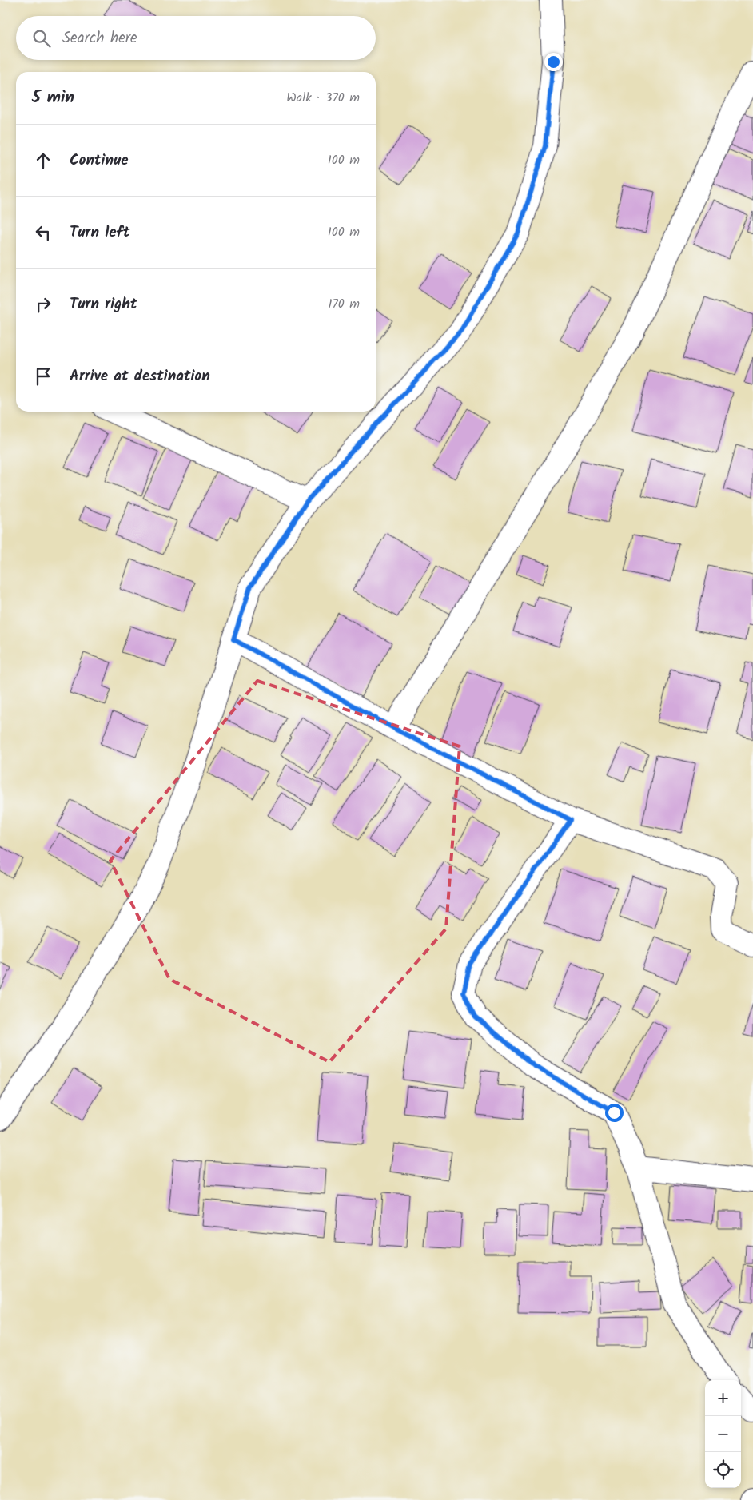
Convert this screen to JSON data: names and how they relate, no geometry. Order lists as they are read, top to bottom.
{
  "page": {
    "search": "Search here",
    "heading": ["5 min", "Walk · 370 m"],
    "list": [
      ["Continue", "100 m"],
      ["Turn left", "100 m"],
      ["Turn right", "170 m"],
      "Arrive at destination"
    ],
    "map_buttons": ["+", "−"]
  }
}
